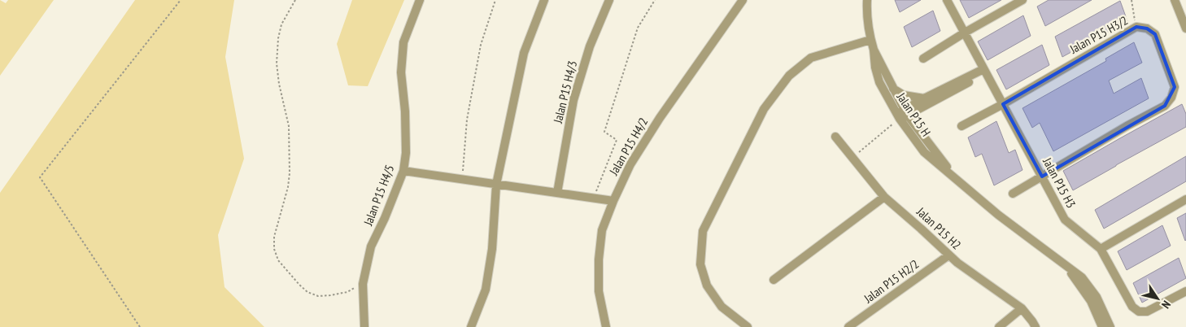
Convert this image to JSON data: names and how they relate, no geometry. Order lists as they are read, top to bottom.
{
  "streets": {
    "street": [
      "Jalan P15 H3/2",
      "Jalan P15 H4/3",
      "Jalan P15 H",
      "Jalan P15 H4/2",
      "Jalan P15 H3",
      "Jalan P15 H4/5",
      "Jalan P15 H2",
      "Jalan P15 H2/2"
    ]
  },
  "crossings": [
    ["Jalan P15 H3/2", "Jalan P15 H3"],
    ["Jalan P15 H2", "Jalan P15 H2/2"]
  ],
  "north": "bottom right"
}
